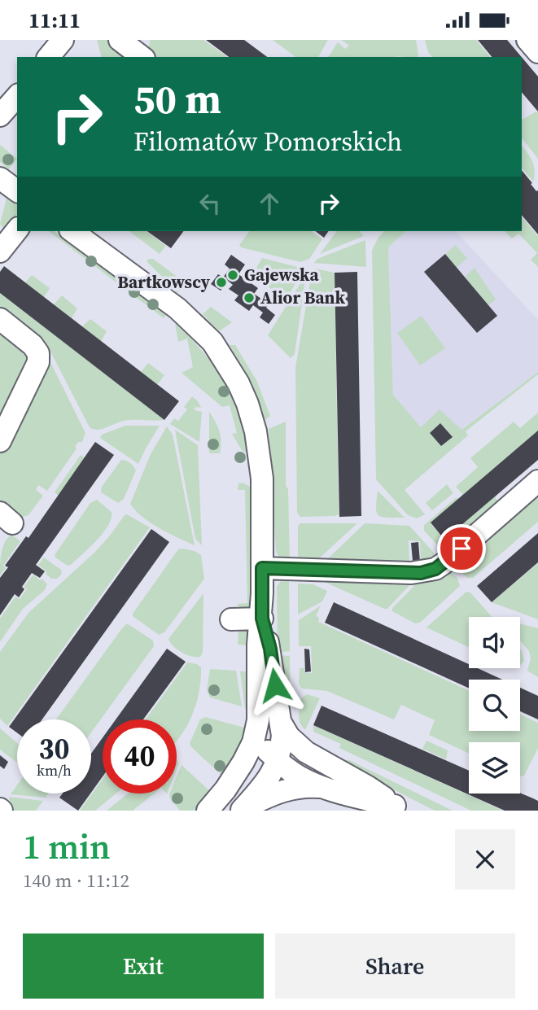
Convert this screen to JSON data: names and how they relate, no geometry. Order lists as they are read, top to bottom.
{
  "places": ["Gajewska", "Bartkowscy", "Alior Bank"],
  "page": {
    "status": "11:11",
    "turn": ["50 m", "Filomatów Pomorskich"],
    "speed": "30 km/h",
    "limit": "40",
    "heading": ["1 min", "140 m · 11:12"],
    "buttons": ["Exit", "Share"]
  }
}
